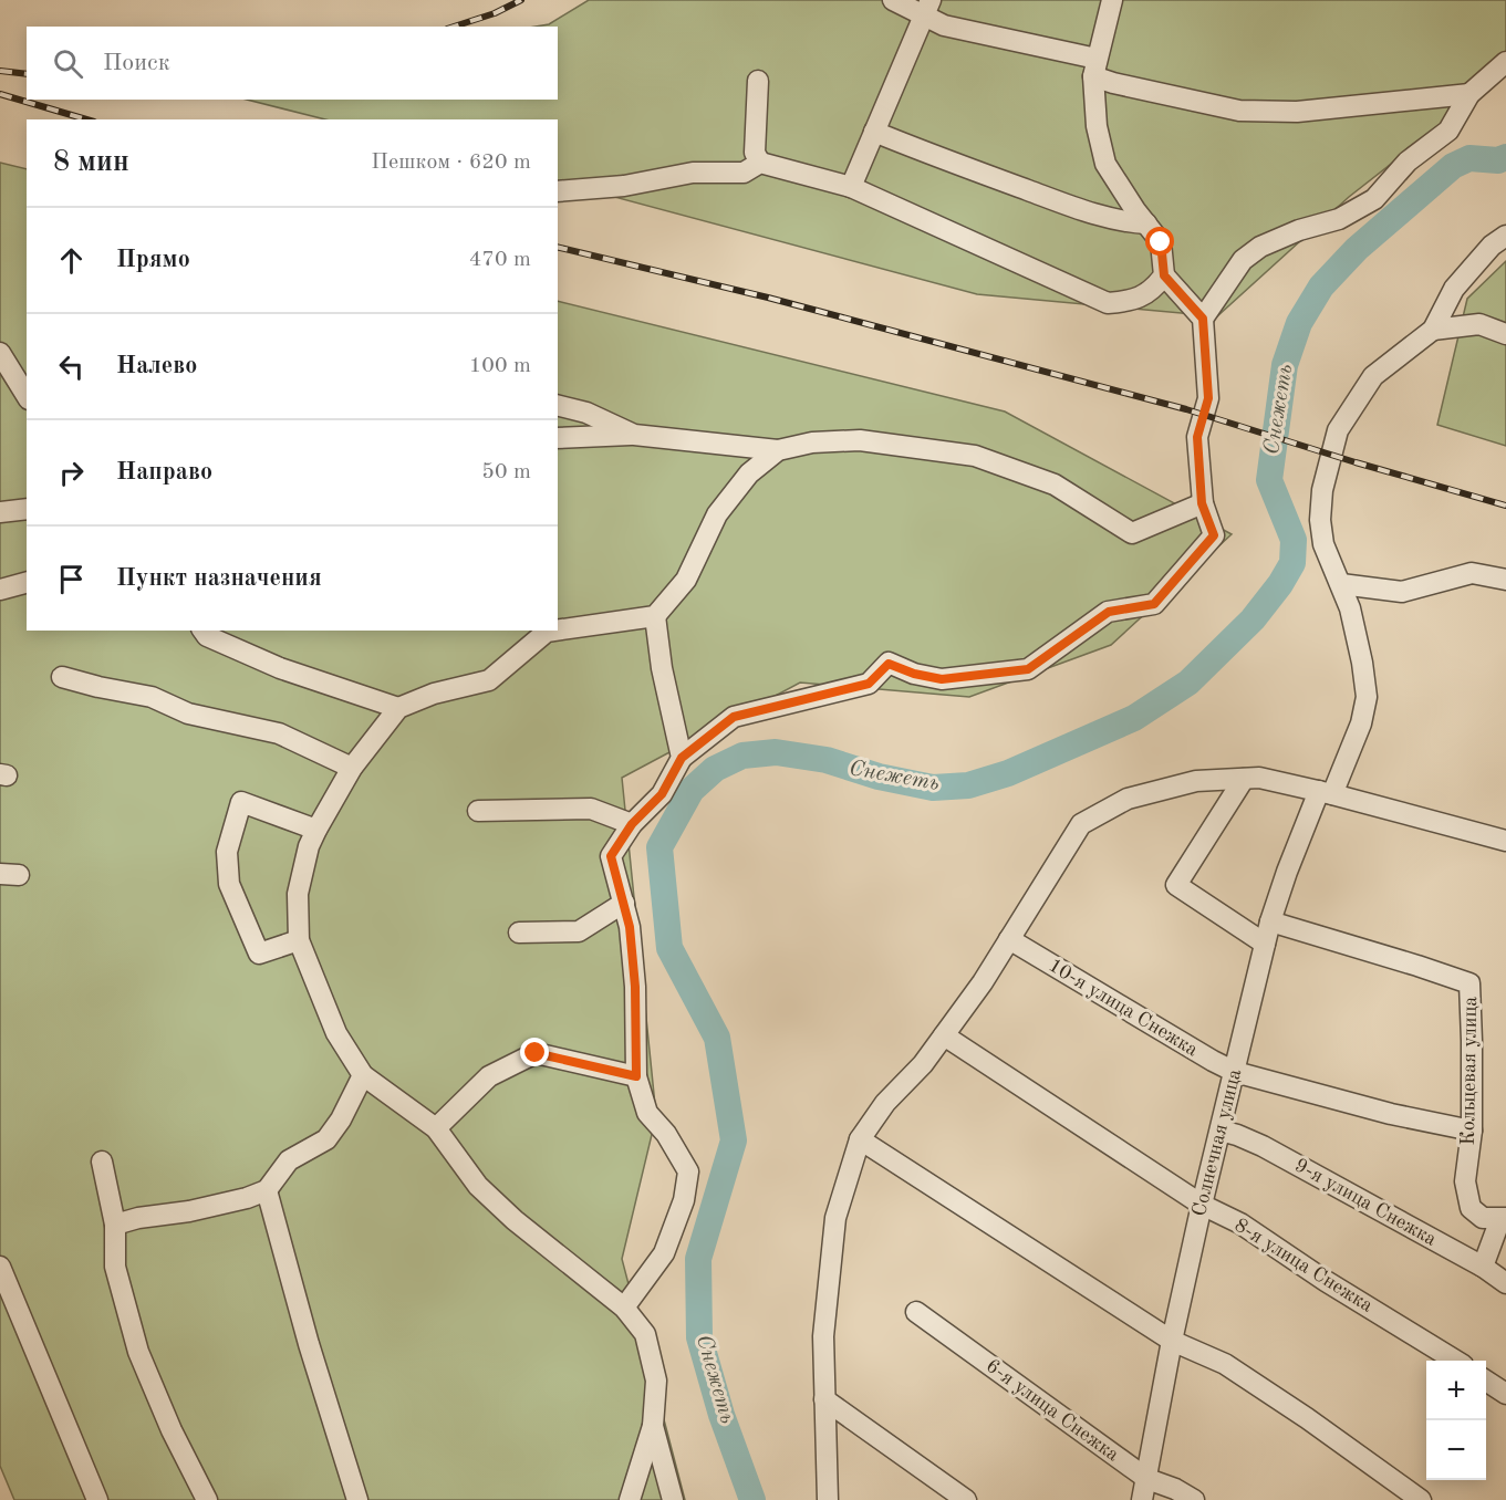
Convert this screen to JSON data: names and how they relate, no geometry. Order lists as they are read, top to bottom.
{
  "streets": {
    "street": [
      "10-я улица Снежка",
      "Кольцевая улица",
      "Солнечная улица",
      "9-я улица Снежка",
      "8-я улица Снежка",
      "6-я улица Снежка"
    ]
  },
  "crossings": [
    ["10-я улица Снежка", "Кольцевая улица"],
    ["10-я улица Снежка", "Солнечная улица"],
    ["Кольцевая улица", "Солнечная улица"],
    ["Солнечная улица", "9-я улица Снежка"],
    ["Солнечная улица", "8-я улица Снежка"],
    ["Солнечная улица", "6-я улица Снежка"]
  ],
  "water": ["Снежеть"],
  "page": {
    "search": "Поиск",
    "heading": ["8 мин", "Пешком · 620 m"],
    "list": [
      ["Прямо", "470 m"],
      ["Налево", "100 m"],
      ["Направо", "50 m"],
      "Пункт назначения"
    ],
    "map_buttons": ["+", "−"]
  }
}
